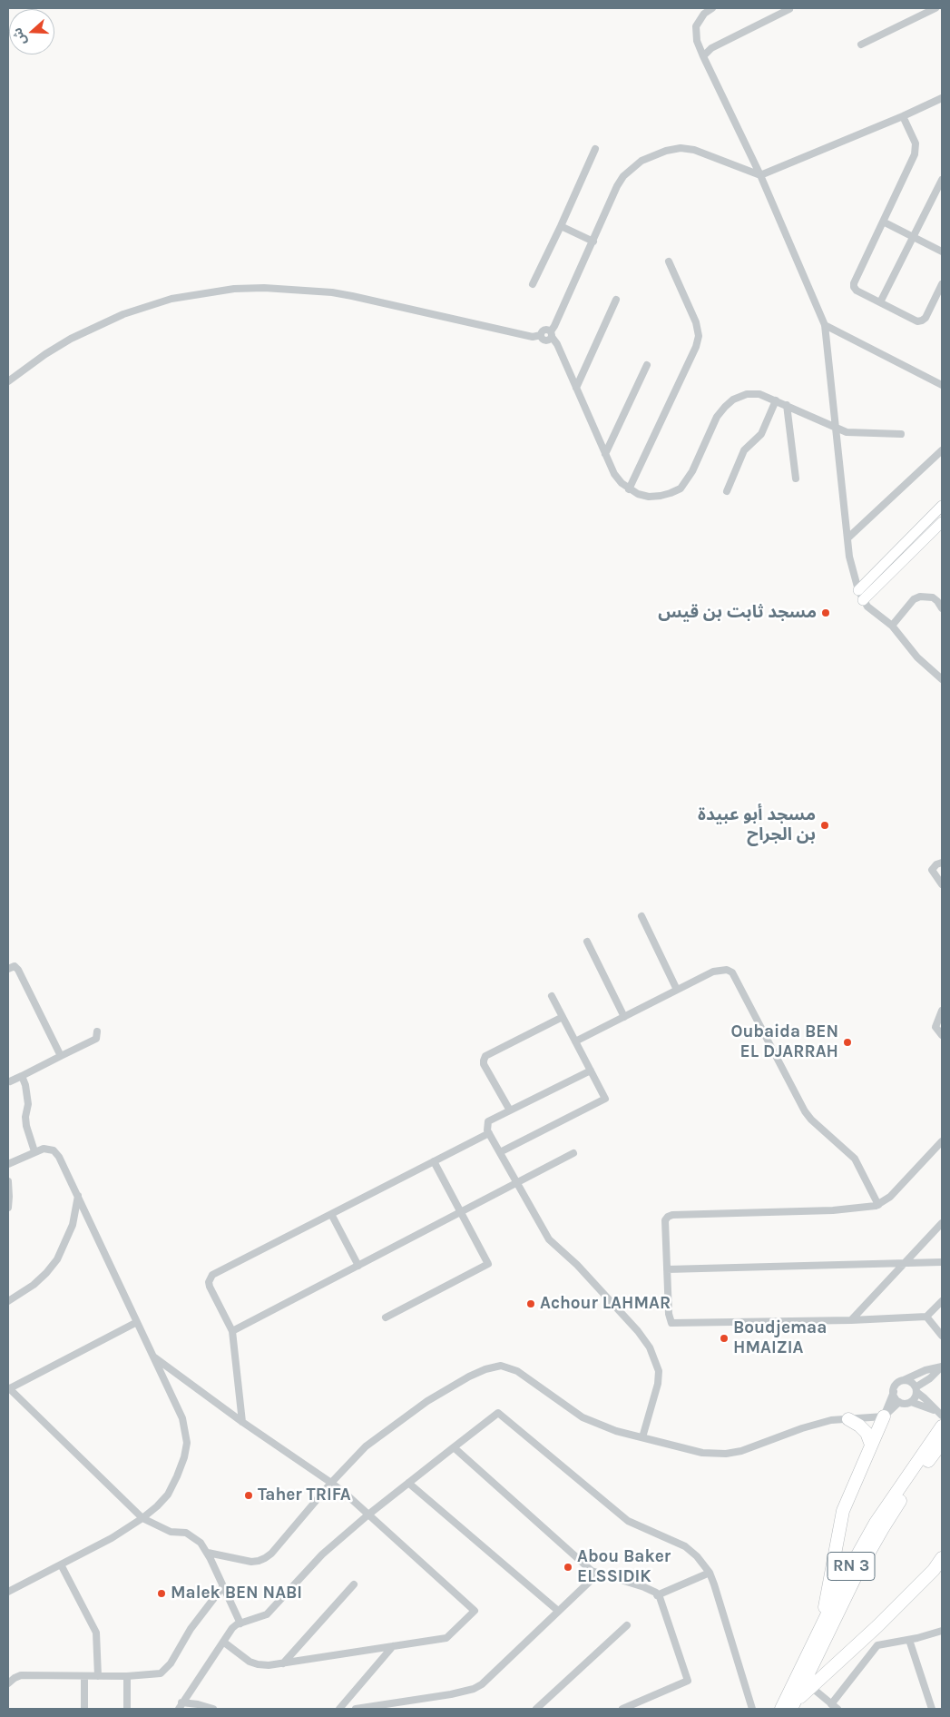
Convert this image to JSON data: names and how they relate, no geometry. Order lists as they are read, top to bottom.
{
  "streets": {
    "highway": ["RN 3"]
  },
  "places": [
    "مسجد ثابت بن قيس",
    "مسجد أبو عبيدة بن الجراح",
    "Oubaida BEN EL DJARRAH",
    "Achour LAHMAR",
    "Boudjemaa HMAIZIA",
    "Taher TRIFA",
    "Abou Baker ELSSIDIK",
    "Malek BEN NABI"
  ],
  "north": "left"
}
